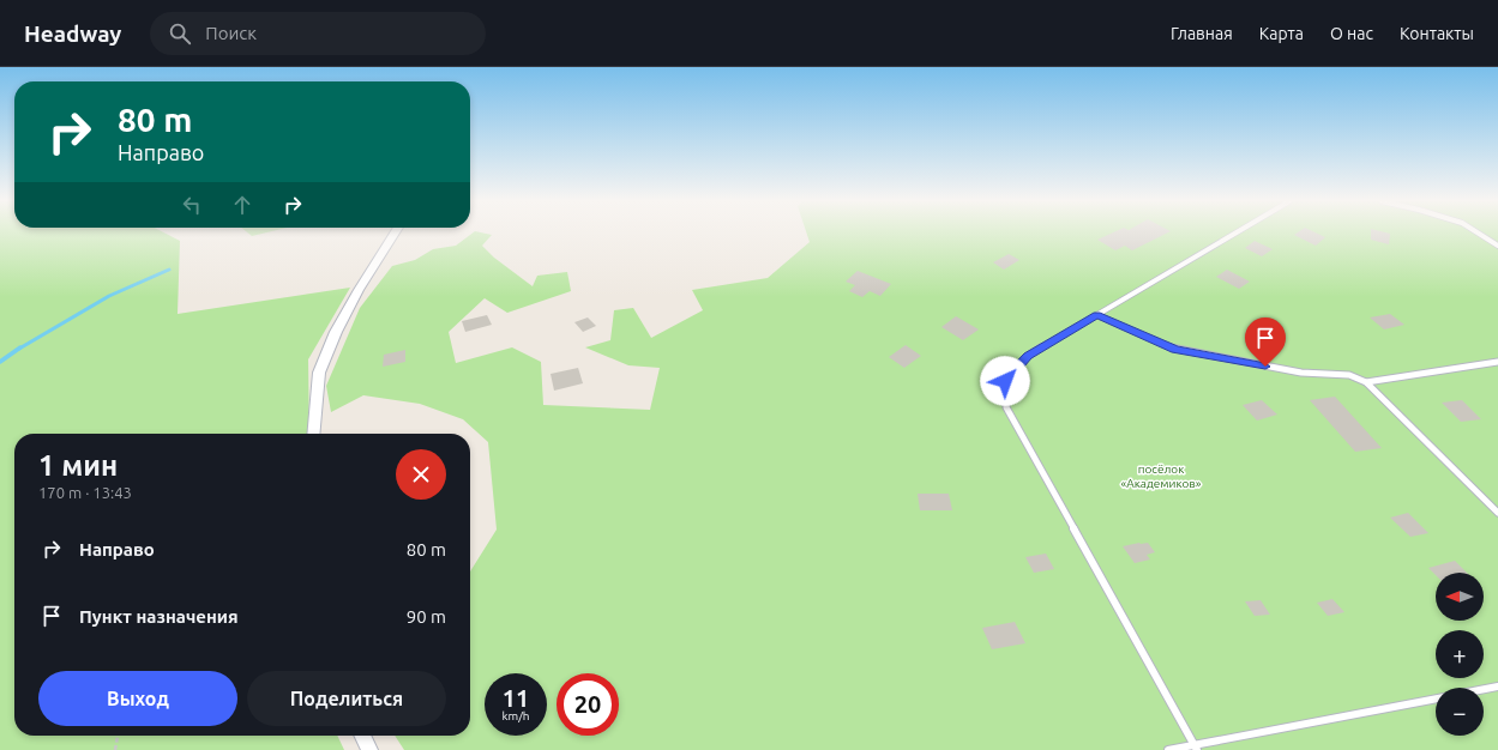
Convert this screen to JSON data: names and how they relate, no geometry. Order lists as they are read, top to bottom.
{
  "parks": ["посёлок «Академиков»"],
  "north": "left",
  "page": {
    "header": "Headway",
    "search": "Поиск",
    "nav": [
      "Главная",
      "Карта",
      "О нас",
      "Контакты"
    ],
    "turn": ["80 m", "Направо"],
    "heading": ["1 мин", "170 m · 13:43"],
    "list": [
      {
        "name": "Направо",
        "value": "80 m"
      },
      {
        "name": "Пункт назначения",
        "value": "90 m"
      }
    ],
    "map_buttons": ["+", "−"],
    "buttons": ["Выход", "Поделиться"],
    "speed": "11 km/h",
    "limit": "20"
  }
}
